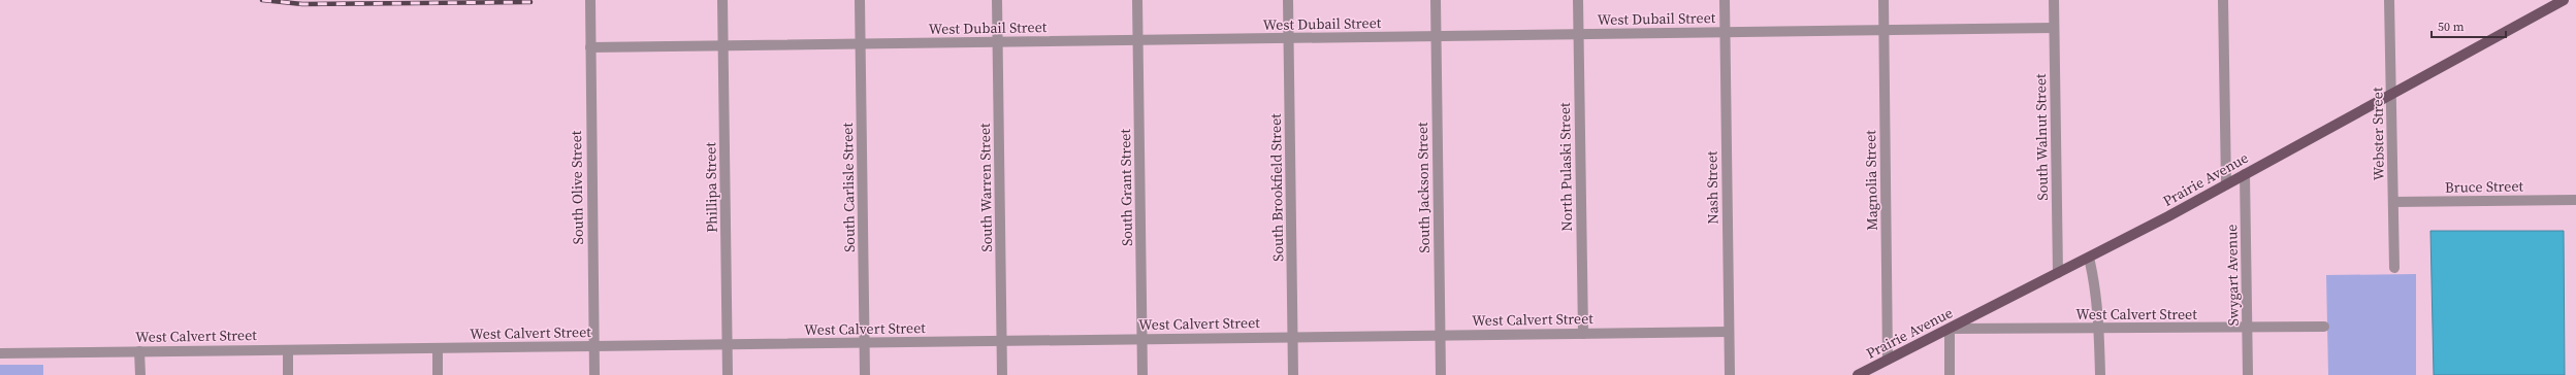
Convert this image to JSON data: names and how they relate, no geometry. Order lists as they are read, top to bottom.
{
  "streets": {
    "main road": ["Prairie Avenue"],
    "street": [
      "West Dubail Street",
      "Webster Street",
      "South Walnut Street",
      "North Pulaski Street",
      "Magnolia Street",
      "Bruce Street",
      "South Olive Street",
      "Phillipa Street",
      "South Carlisle Street",
      "South Warren Street",
      "South Grant Street",
      "South Brookfield Street",
      "South Jackson Street",
      "Nash Street",
      "Swygart Avenue",
      "West Calvert Street"
    ]
  },
  "crossings": [
    ["West Dubail Street", "South Walnut Street"],
    ["West Dubail Street", "North Pulaski Street"],
    ["West Dubail Street", "Magnolia Street"],
    ["West Dubail Street", "South Olive Street"],
    ["West Dubail Street", "Phillipa Street"],
    ["West Dubail Street", "South Carlisle Street"],
    ["West Dubail Street", "South Warren Street"],
    ["West Dubail Street", "South Grant Street"],
    ["West Dubail Street", "South Brookfield Street"],
    ["West Dubail Street", "South Jackson Street"],
    ["West Dubail Street", "Nash Street"],
    ["Webster Street", "Prairie Avenue"],
    ["Webster Street", "Bruce Street"],
    ["South Walnut Street", "Prairie Avenue"],
    ["North Pulaski Street", "West Calvert Street"],
    ["Prairie Avenue", "Magnolia Street"],
    ["Prairie Avenue", "Swygart Avenue"],
    ["Prairie Avenue", "West Calvert Street"],
    ["South Olive Street", "West Calvert Street"],
    ["Phillipa Street", "West Calvert Street"],
    ["South Carlisle Street", "West Calvert Street"],
    ["South Warren Street", "West Calvert Street"],
    ["South Grant Street", "West Calvert Street"],
    ["South Brookfield Street", "West Calvert Street"],
    ["South Jackson Street", "West Calvert Street"],
    ["Nash Street", "West Calvert Street"],
    ["Swygart Avenue", "West Calvert Street"]
  ],
  "scale_bar": "50 m"
}
